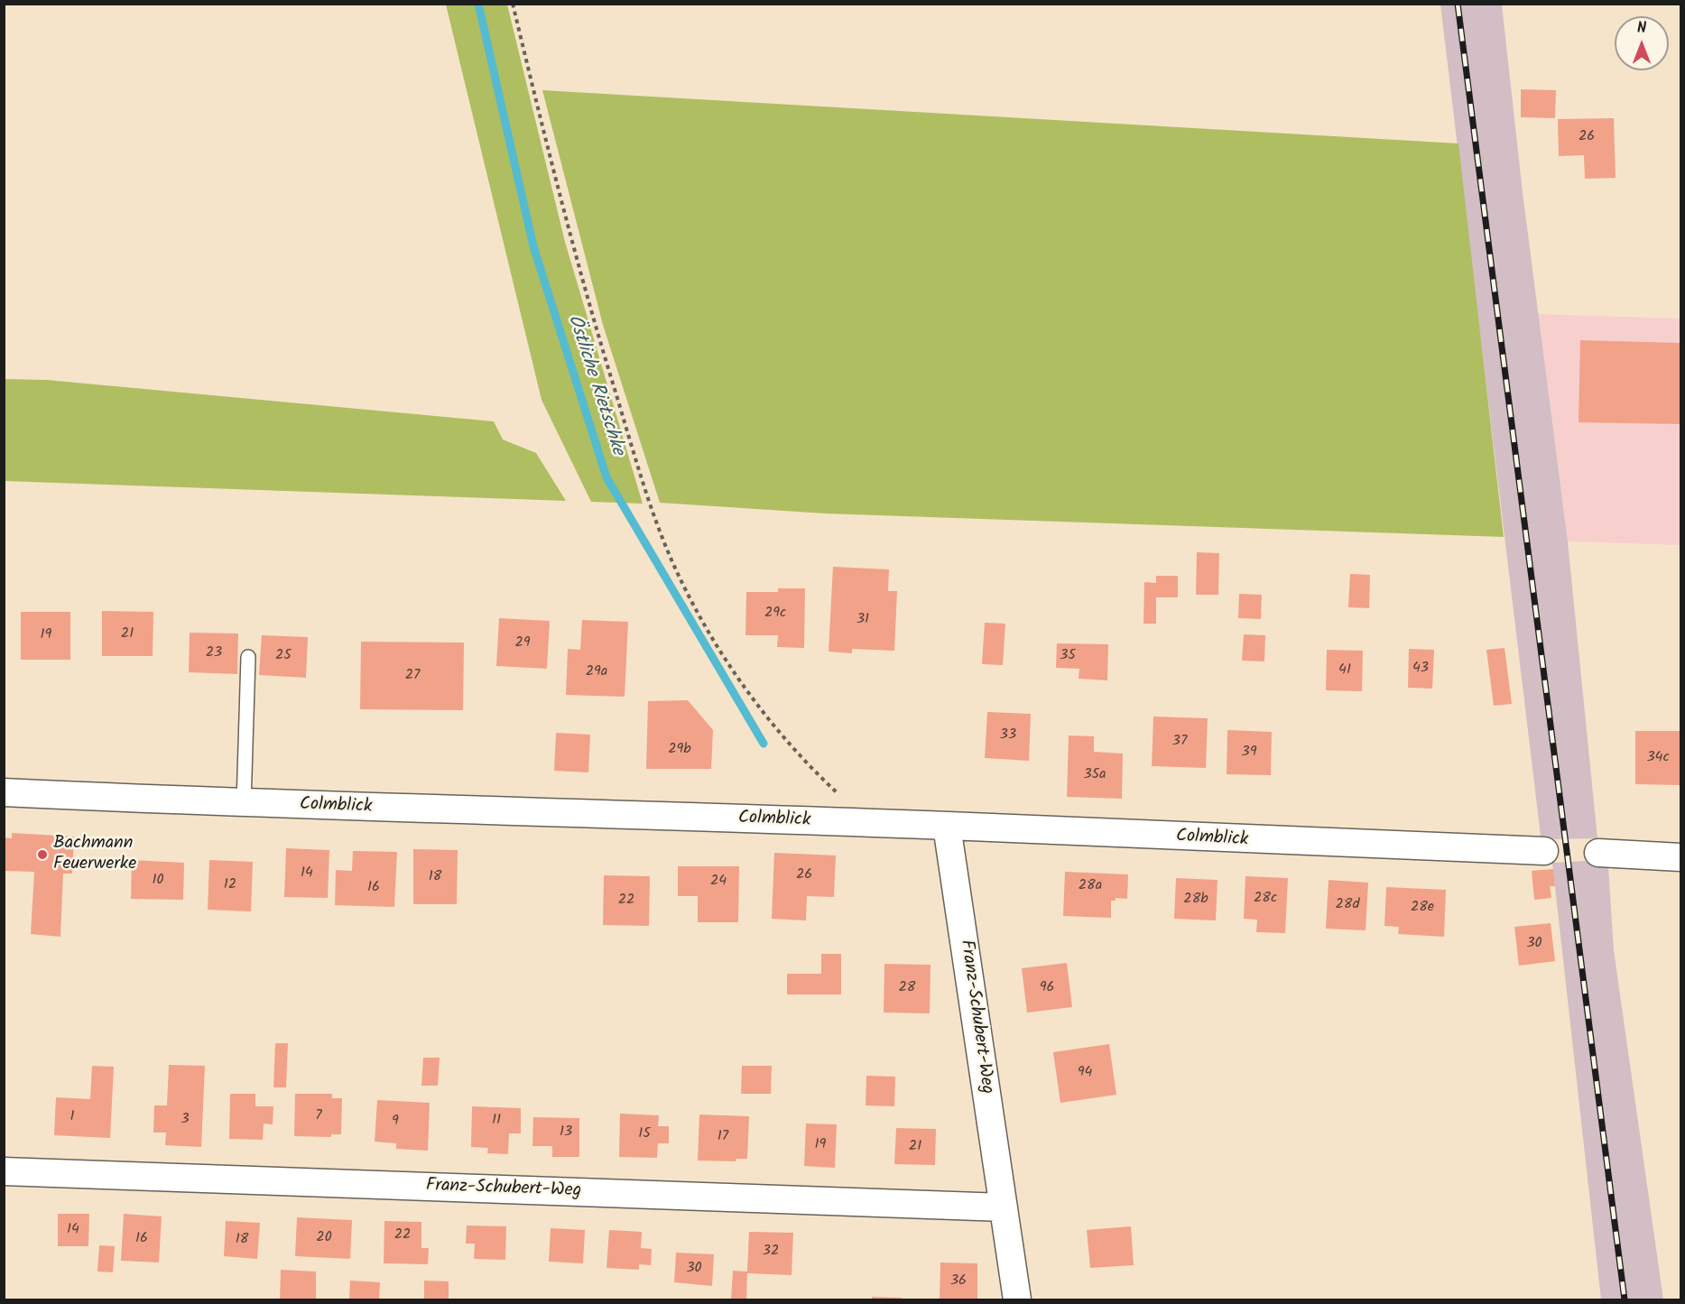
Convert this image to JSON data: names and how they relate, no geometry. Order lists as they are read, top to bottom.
{
  "streets": {
    "street": ["Colmblick", "Franz-Schubert-Weg"]
  },
  "crossings": [
    ["Colmblick", "Franz-Schubert-Weg"]
  ],
  "water": ["Östliche Rietschke"],
  "places": ["Bachmann Feuerwerke"],
  "house_numbers": [
    "26",
    "29c",
    "31",
    "21",
    "19",
    "29",
    "23",
    "25",
    "35",
    "43",
    "41",
    "29a",
    "27",
    "33",
    "37",
    "29b",
    "39",
    "34c",
    "35a",
    "14",
    "26",
    "18",
    "10",
    "24",
    "12",
    "28a",
    "16",
    "28c",
    "28b",
    "22",
    "28d",
    "28e",
    "30",
    "28",
    "96",
    "94",
    "7",
    "1",
    "3",
    "11",
    "9",
    "13",
    "15",
    "17",
    "19",
    "21",
    "14",
    "22",
    "20",
    "16",
    "18",
    "32",
    "30",
    "36"
  ],
  "north": "top"
}
